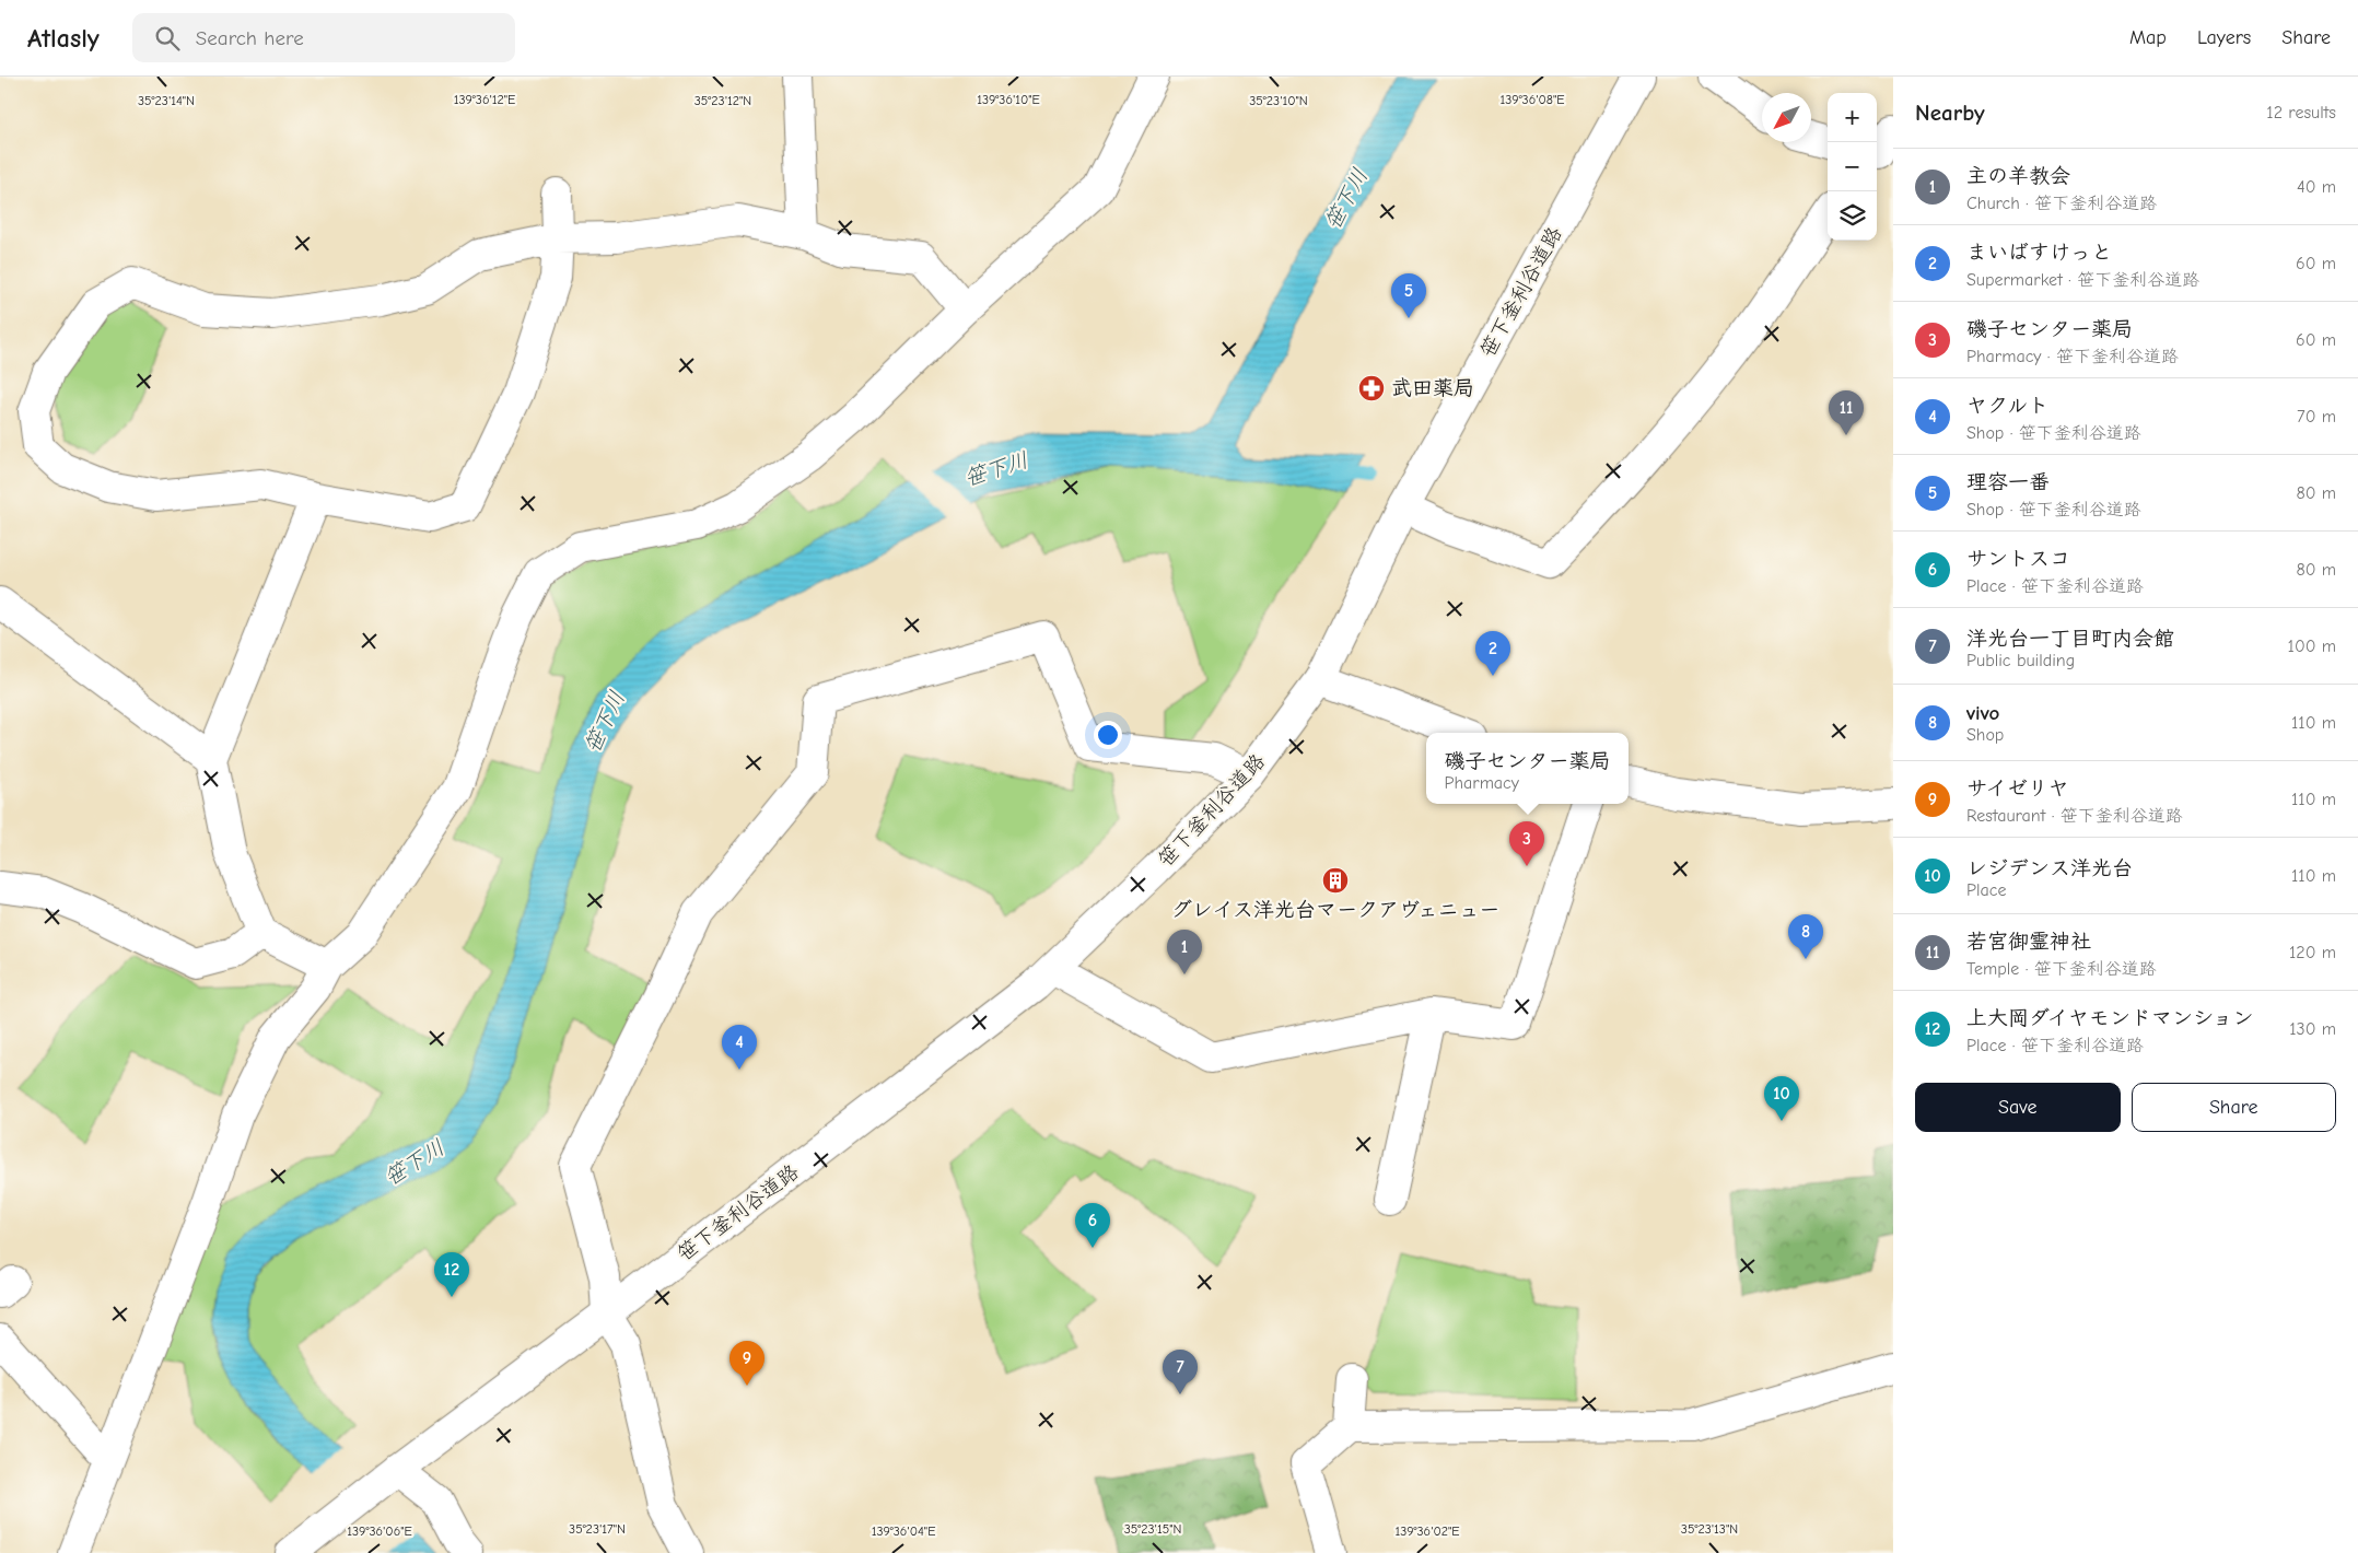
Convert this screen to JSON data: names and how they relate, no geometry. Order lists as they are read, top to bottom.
{
  "streets": {
    "street": ["笹下釜利谷道路"]
  },
  "water": ["笹下川"],
  "places": {
    "pharmacy": ["武田薬局"],
    "building": ["グレイス洋光台マークアヴェニュー"]
  },
  "north": "bottom left",
  "page": {
    "header": "Atlasly",
    "search": "Search here",
    "nav": ["Map", "Layers", "Share"],
    "heading": ["Nearby", "12 results"],
    "map_buttons": ["+", "−"],
    "list": [
      {
        "mark": "1",
        "name": "主の羊教会",
        "note": "Church · 笹下釜利谷道路",
        "value": "40 m"
      },
      {
        "mark": "2",
        "name": "まいばすけっと",
        "note": "Supermarket · 笹下釜利谷道路",
        "value": "60 m"
      },
      {
        "mark": "3",
        "name": "磯子センター薬局",
        "note": "Pharmacy · 笹下釜利谷道路",
        "value": "60 m"
      },
      {
        "mark": "4",
        "name": "ヤクルト",
        "note": "Shop · 笹下釜利谷道路",
        "value": "70 m"
      },
      {
        "mark": "5",
        "name": "理容一番",
        "note": "Shop · 笹下釜利谷道路",
        "value": "80 m"
      },
      {
        "mark": "6",
        "name": "サントスコ",
        "note": "Place · 笹下釜利谷道路",
        "value": "80 m"
      },
      {
        "mark": "7",
        "name": "洋光台一丁目町内会館",
        "note": "Public building",
        "value": "100 m"
      },
      {
        "mark": "8",
        "name": "vivo",
        "note": "Shop",
        "value": "110 m"
      },
      {
        "mark": "9",
        "name": "サイゼリヤ",
        "note": "Restaurant · 笹下釜利谷道路",
        "value": "110 m"
      },
      {
        "mark": "10",
        "name": "レジデンス洋光台",
        "note": "Place",
        "value": "110 m"
      },
      {
        "mark": "11",
        "name": "若宮御霊神社",
        "note": "Temple · 笹下釜利谷道路",
        "value": "120 m"
      },
      {
        "mark": "12",
        "name": "上大岡ダイヤモンドマンション",
        "note": "Place · 笹下釜利谷道路",
        "value": "130 m"
      }
    ],
    "pins": [
      "5",
      "11",
      "2",
      "3",
      "8",
      "1",
      "4",
      "10",
      "6",
      "12",
      "9",
      "7"
    ],
    "popup": ["磯子センター薬局", "Pharmacy"],
    "buttons": ["Save", "Share"]
  },
  "coordinates": [
    "139°36'12\"E",
    "139°36'10\"E",
    "139°36'08\"E",
    "35°23'14\"N",
    "35°23'12\"N",
    "35°23'10\"N",
    "35°23'17\"N",
    "35°23'15\"N",
    "35°23'13\"N",
    "139°36'06\"E",
    "139°36'04\"E",
    "139°36'02\"E"
  ]
}
